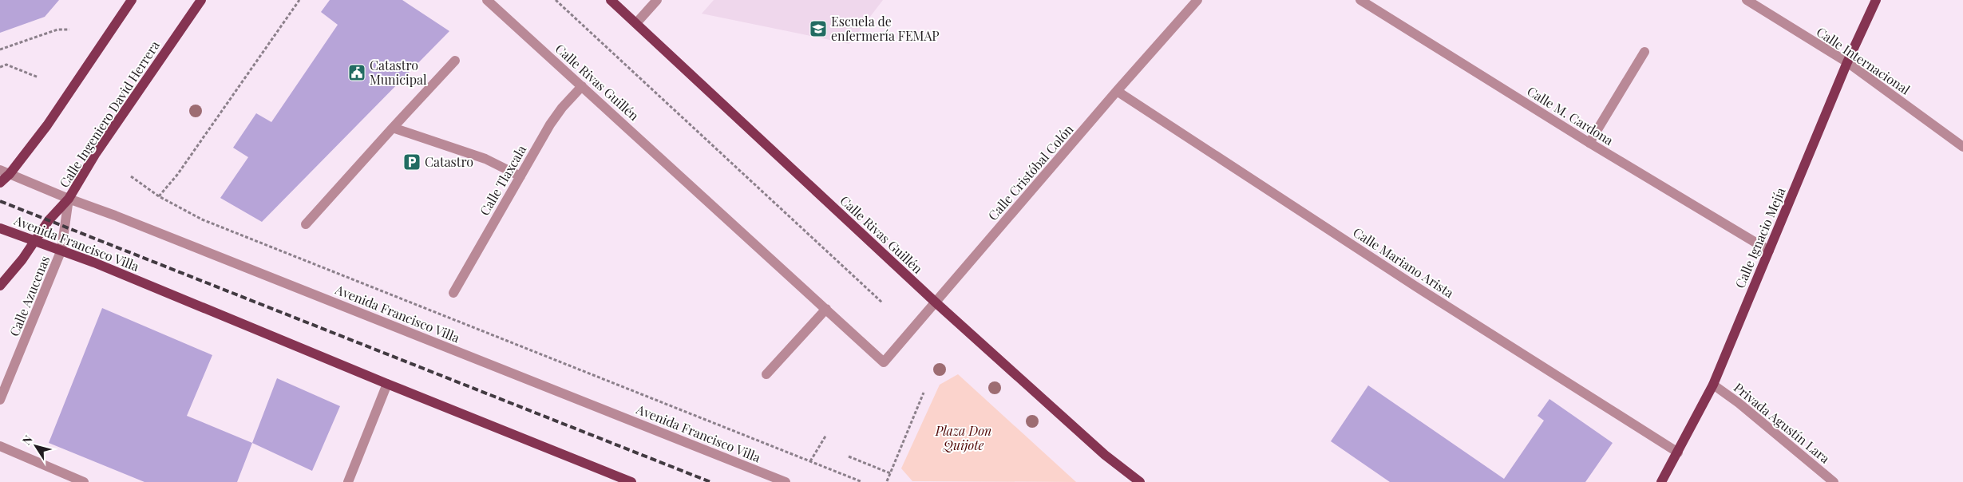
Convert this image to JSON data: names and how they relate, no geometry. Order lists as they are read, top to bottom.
{
  "streets": {
    "main road": [
      "Calle Rivas Guillén",
      "Calle Ingeniero David Herrera",
      "Calle Ignacio Mejía",
      "Avenida Francisco Villa"
    ],
    "street": [
      "Calle Internacional",
      "Calle M. Cardona",
      "Calle Cristóbal Colón",
      "Calle Tlaxcala",
      "Calle Mariano Arista",
      "Calle Azucenas",
      "Privada Agustín Lara"
    ]
  },
  "crossings": [
    ["Calle Internacional", "Calle Ignacio Mejía"],
    ["Calle Rivas Guillén", "Calle Cristóbal Colón"],
    ["Calle Rivas Guillén", "Calle Tlaxcala"],
    ["Calle Ingeniero David Herrera", "Avenida Francisco Villa"],
    ["Calle Ingeniero David Herrera", "Calle Azucenas"],
    ["Calle M. Cardona", "Calle Ignacio Mejía"],
    ["Calle Cristóbal Colón", "Calle Mariano Arista"],
    ["Calle Ignacio Mejía", "Calle Mariano Arista"],
    ["Calle Ignacio Mejía", "Privada Agustín Lara"],
    ["Avenida Francisco Villa", "Calle Azucenas"]
  ],
  "parks": ["Plaza Don Quijote"],
  "places": {
    "school or university": ["Escuela de enfermería FEMAP"],
    "public building": ["Catastro Municipal"],
    "parking": ["Catastro"]
  },
  "north": "top left"
}
